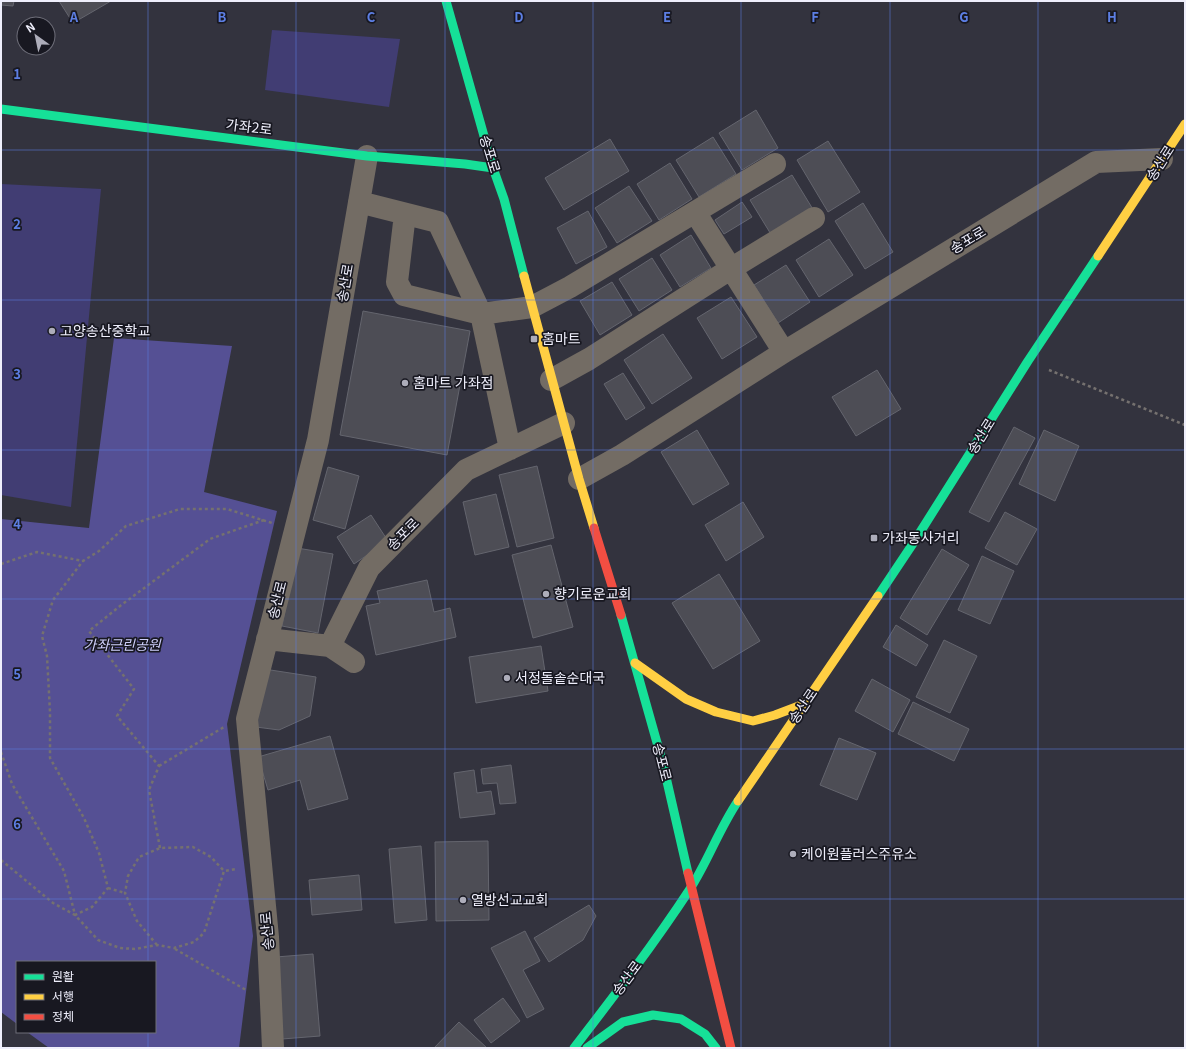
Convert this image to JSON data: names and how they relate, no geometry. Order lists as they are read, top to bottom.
{
  "streets": {
    "street": ["가좌2로", "송포로", "송산로"]
  },
  "crossings": [
    ["가좌2로", "송포로"],
    ["가좌2로", "송산로"],
    ["송포로", "송산로"]
  ],
  "parks": ["가좌근린공원"],
  "places": {
    "other": [
      "고양송산중학교",
      "홈마트 가좌점",
      "향기로운교회",
      "서정돌솥순대국",
      "케이원플러스주유소",
      "열방선교교회"
    ],
    "transit": ["홈마트", "가좌동사거리"]
  },
  "legend": ["원활", "서행", "정체"],
  "north": "top left",
  "grid": {
    "columns": [
      "A",
      "B",
      "C",
      "D",
      "E",
      "F",
      "G",
      "H"
    ],
    "rows": [
      "1",
      "2",
      "3",
      "4",
      "5",
      "6"
    ]
  }
}
